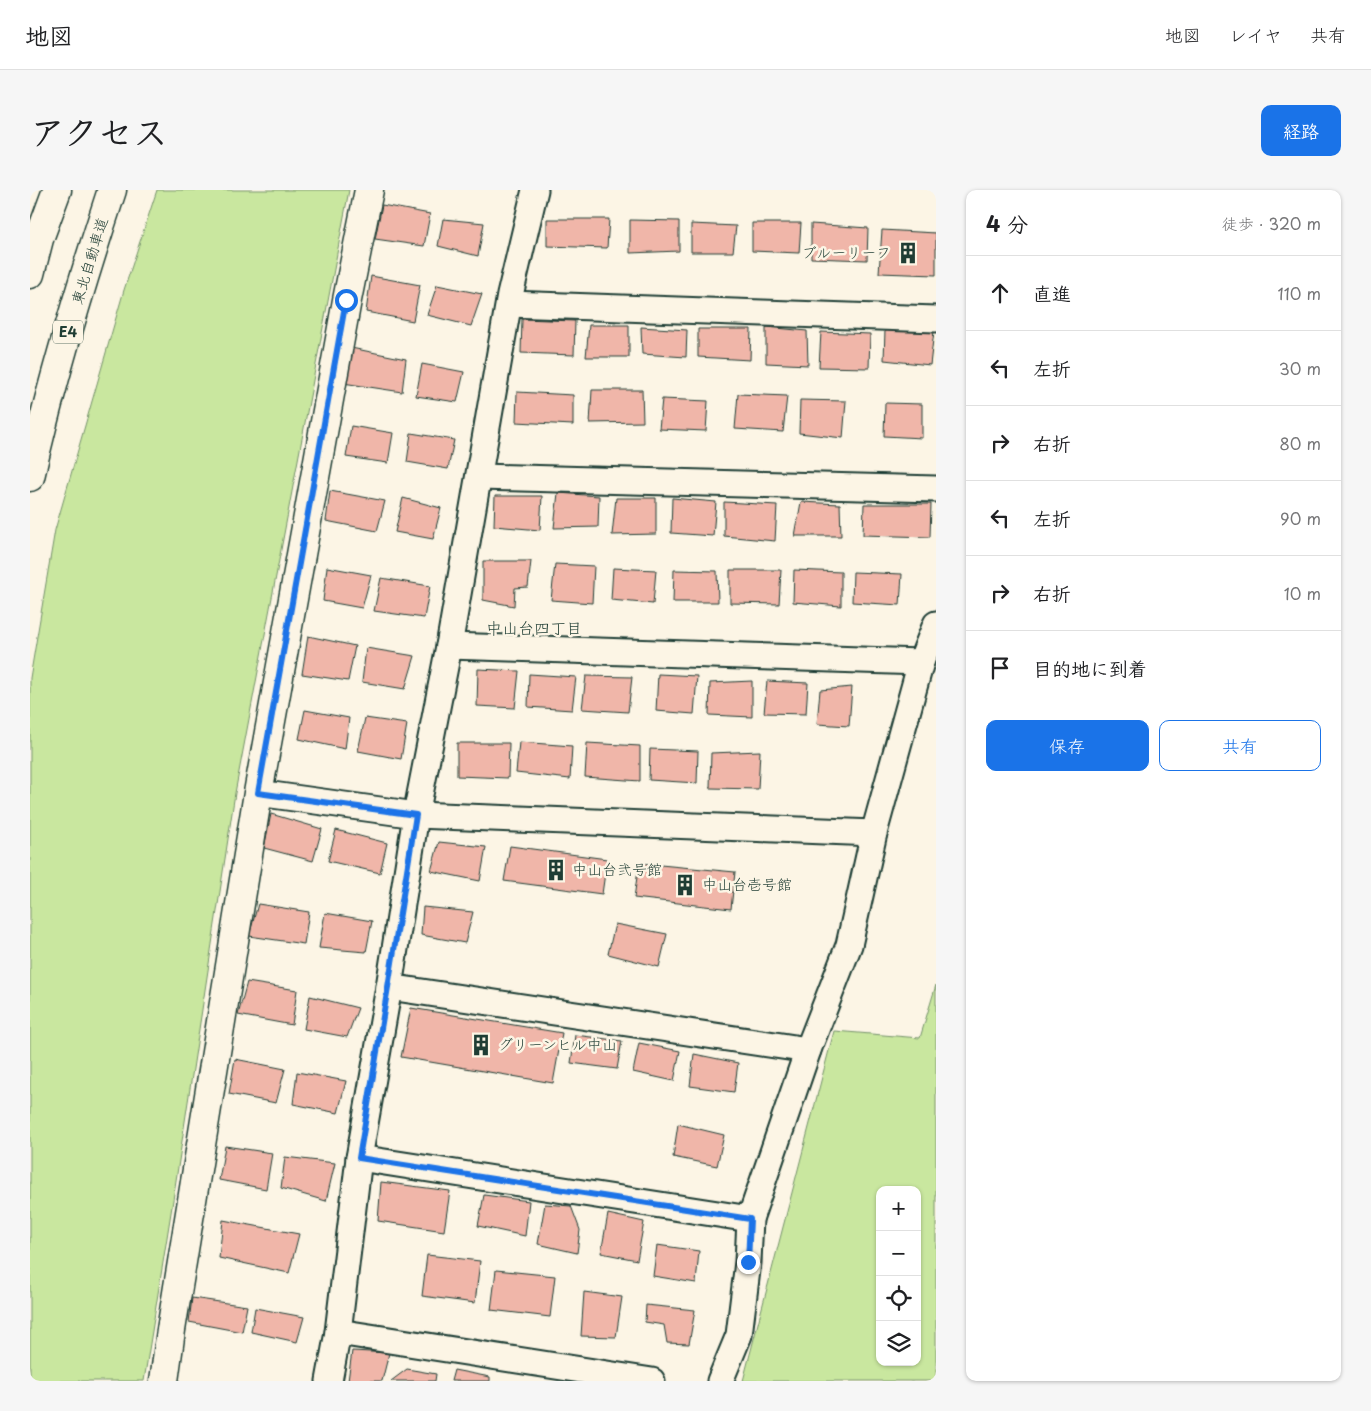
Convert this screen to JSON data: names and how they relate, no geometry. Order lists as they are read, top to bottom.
{
  "streets": {
    "main road": ["東北自動車道", "E4"]
  },
  "districts": ["中山台四丁目"],
  "places": {
    "building": [
      "ブルーリーフ",
      "中山台弐号館",
      "中山台壱号館",
      "グリーンヒル中山"
    ]
  },
  "page": {
    "header": "地図",
    "nav": ["地図", "レイヤ", "共有"],
    "title": "アクセス",
    "buttons": [
      "経路",
      ["保存", "共有"]
    ],
    "heading": ["4 分", "徒歩 · 320 m"],
    "list": [
      ["直進", "110 m"],
      ["左折", "30 m"],
      ["右折", "80 m"],
      ["左折", "90 m"],
      ["右折", "10 m"],
      "目的地に到着"
    ],
    "map_buttons": ["+", "−"]
  }
}
